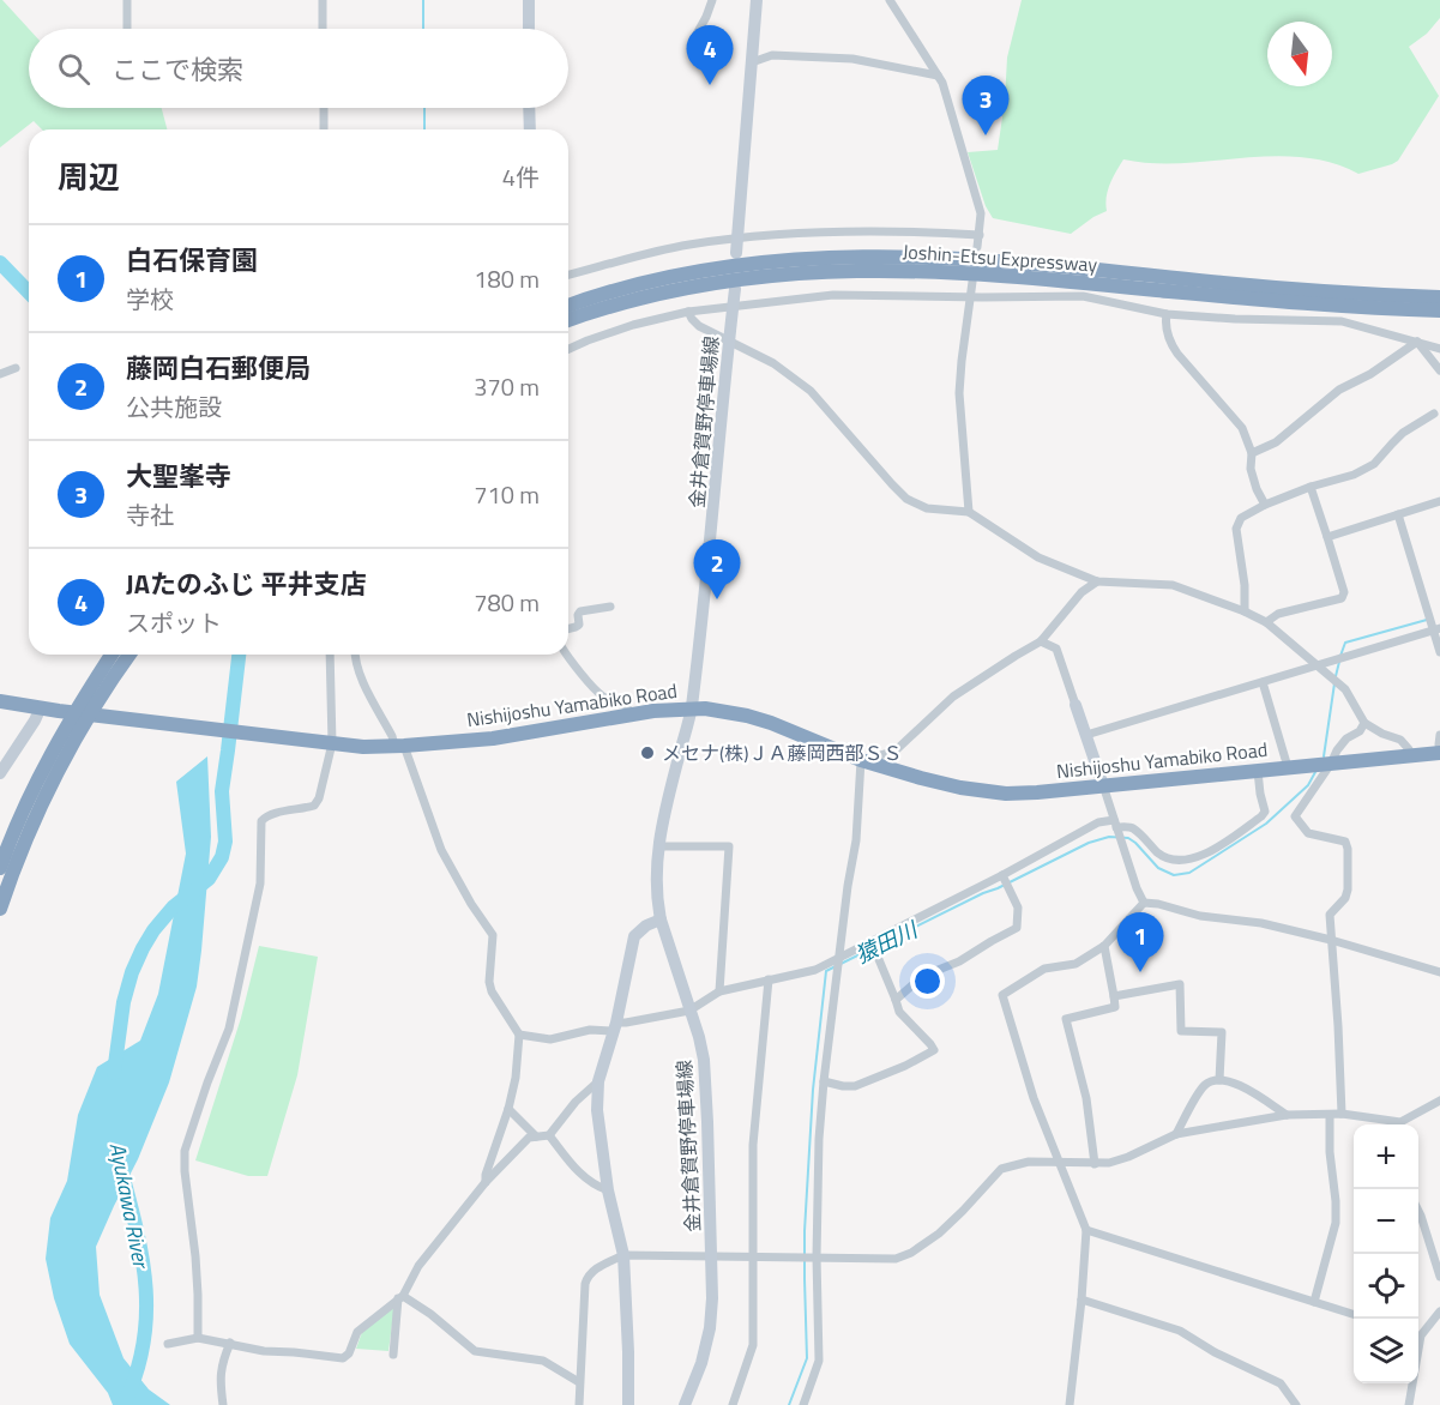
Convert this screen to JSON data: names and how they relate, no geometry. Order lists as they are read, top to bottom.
{
  "streets": {
    "highway": ["Joshin-Etsu Expressway", "Nishijoshu Yamabiko Road"],
    "main road": ["金井倉賀野停車場線"]
  },
  "crossings": [
    ["金井倉賀野停車場線", "Nishijoshu Yamabiko Road"]
  ],
  "water": ["猿田川", "Ayukawa River"],
  "places": ["メセナ(株)ＪＡ藤岡西部ＳＳ"],
  "north": "bottom",
  "page": {
    "pins": [
      "4",
      "3",
      "2",
      "1"
    ],
    "search": "ここで検索",
    "heading": ["周辺", "4件"],
    "list": [
      {
        "mark": "1",
        "name": "白石保育園",
        "note": "学校",
        "value": "180 m"
      },
      {
        "mark": "2",
        "name": "藤岡白石郵便局",
        "note": "公共施設",
        "value": "370 m"
      },
      {
        "mark": "3",
        "name": "大聖峯寺",
        "note": "寺社",
        "value": "710 m"
      },
      {
        "mark": "4",
        "name": "JAたのふじ 平井支店",
        "note": "スポット",
        "value": "780 m"
      }
    ],
    "map_buttons": ["+", "−"]
  }
}
